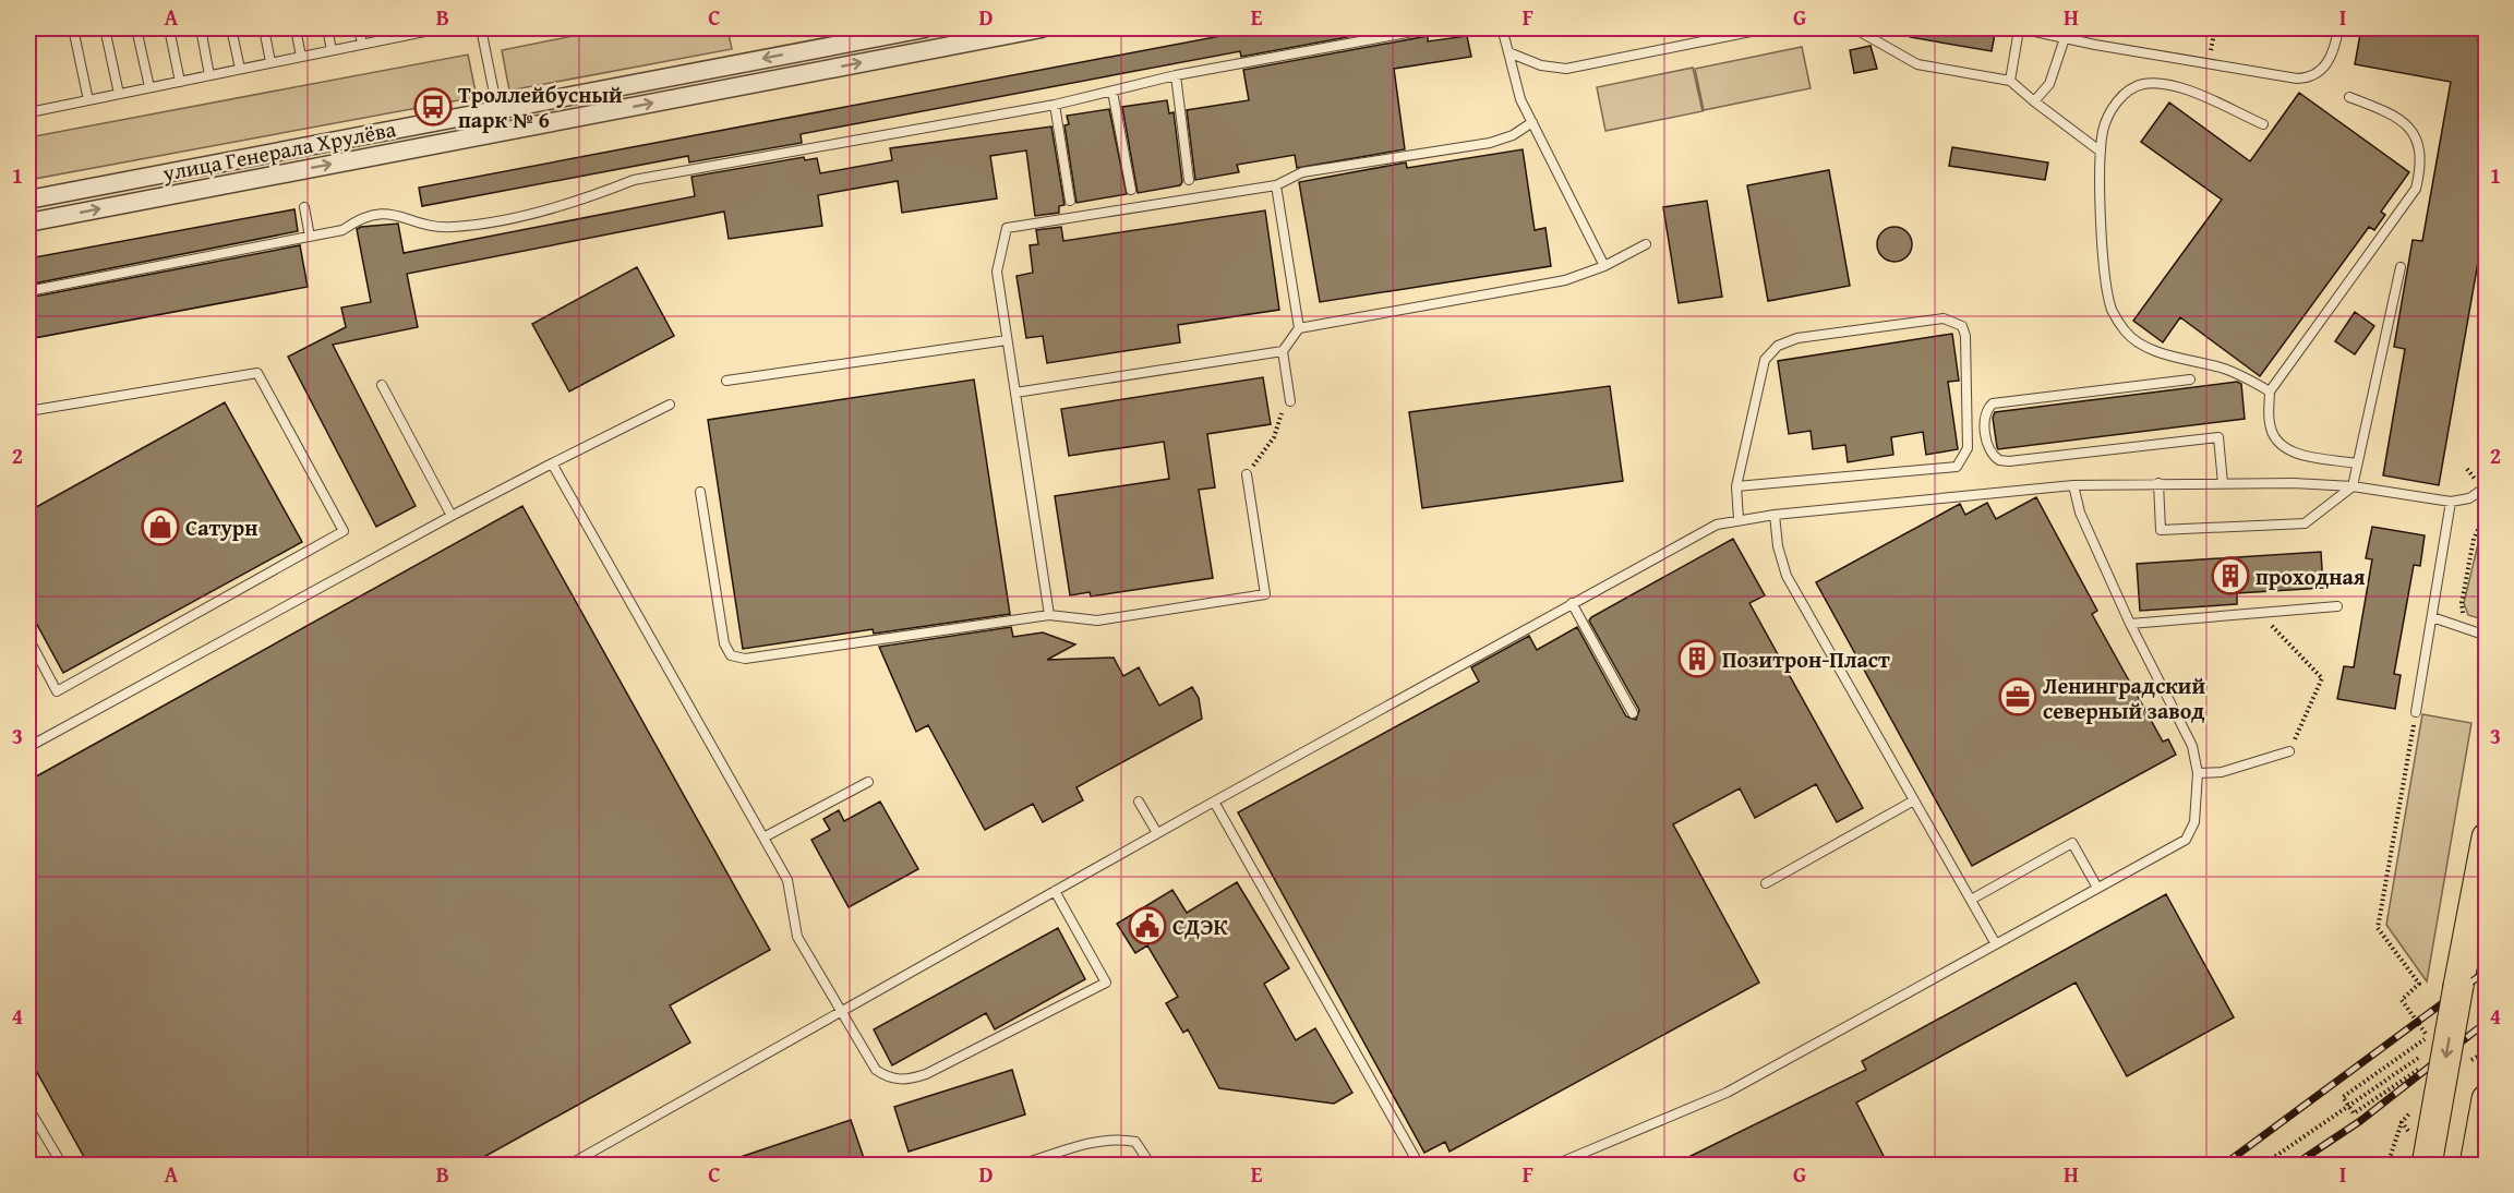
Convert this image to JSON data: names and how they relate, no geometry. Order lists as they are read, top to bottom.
{
  "streets": {
    "street": ["улица Генерала Хрулёва"]
  },
  "places": {
    "bus stop": ["Троллейбусный парк № 6"],
    "shop": ["Сатурн"],
    "building": ["проходная", "Позитрон-Пласт"],
    "office": ["Ленинградский северный завод"],
    "public building": ["СДЭК"]
  },
  "grid": {
    "columns": [
      "A",
      "B",
      "C",
      "D",
      "E",
      "F",
      "G",
      "H",
      "I"
    ],
    "rows": [
      "1",
      "2",
      "3",
      "4"
    ]
  }
}
